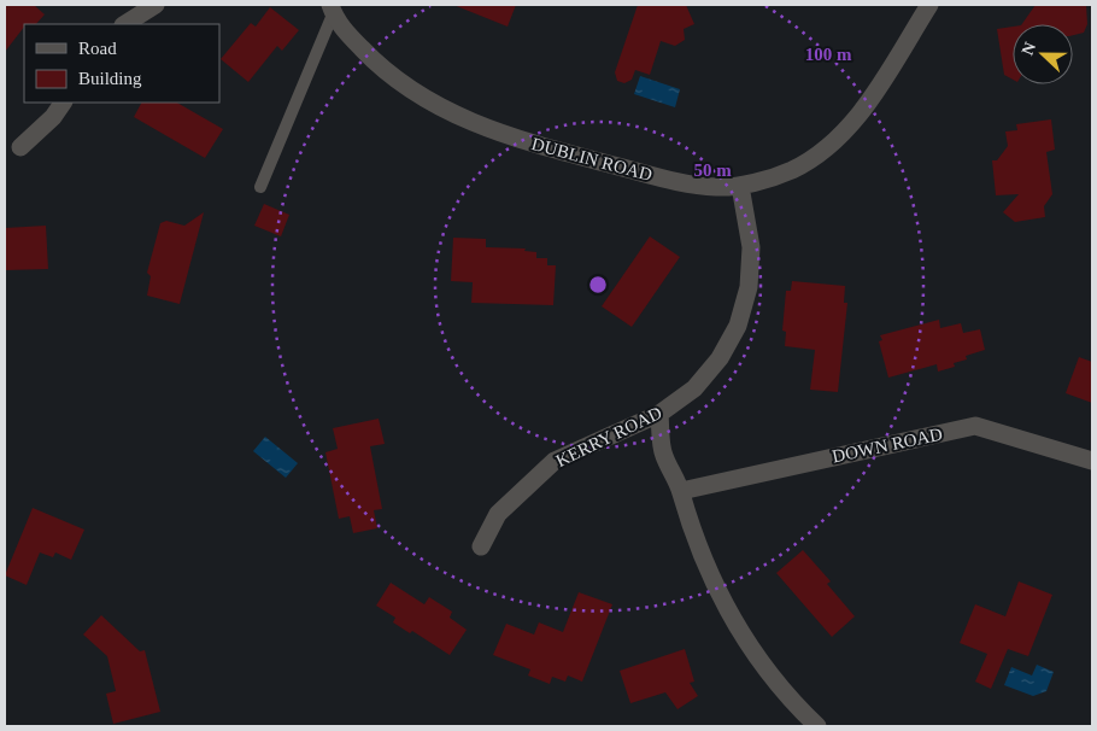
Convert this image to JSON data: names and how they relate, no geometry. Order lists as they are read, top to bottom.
{
  "streets": {
    "street": ["DUBLIN ROAD", "KERRY ROAD", "DOWN ROAD"]
  },
  "crossings": [
    ["DUBLIN ROAD", "KERRY ROAD"]
  ],
  "legend": ["Road", "Building"],
  "north": "left",
  "rings": ["100 m", "50 m"]
}
